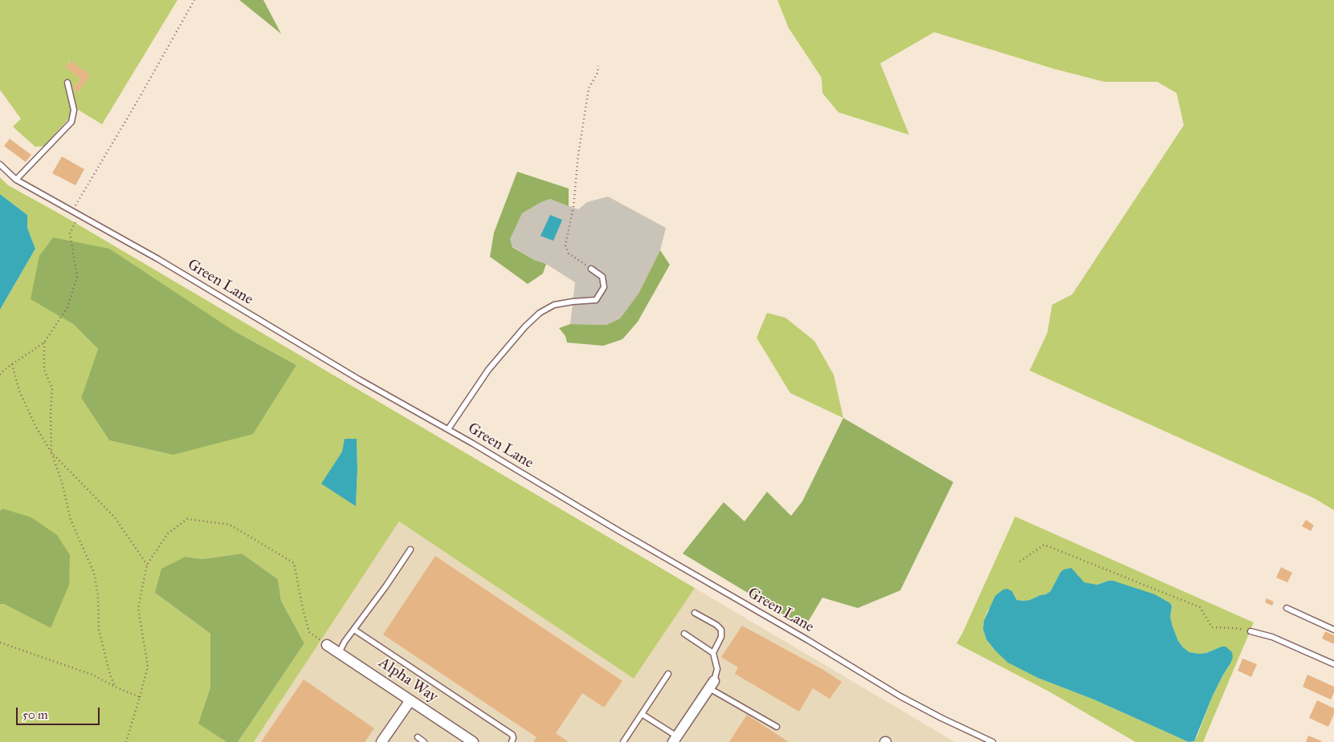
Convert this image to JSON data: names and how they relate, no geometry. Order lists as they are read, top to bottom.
{
  "streets": {
    "street": ["Alpha Way"],
    "lane": ["Green Lane"]
  },
  "scale_bar": "50 m"
}
